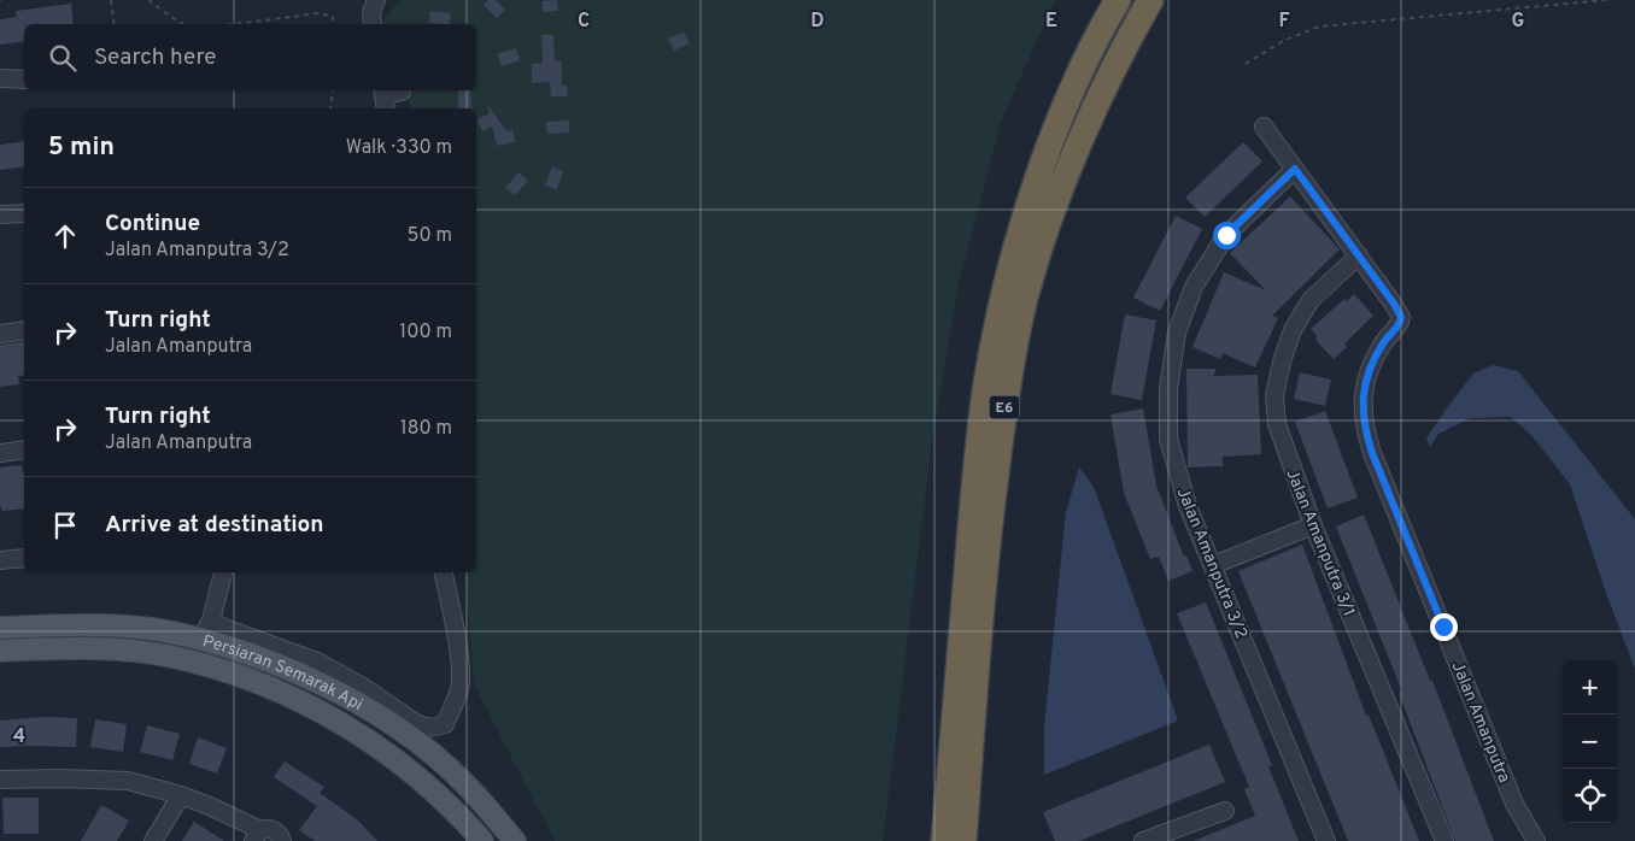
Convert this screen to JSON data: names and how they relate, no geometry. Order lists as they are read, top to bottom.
{
  "streets": {
    "highway": ["E6"],
    "main road": ["Persiaran Semarak Api"],
    "street": ["Jalan Amanputra 3/1", "Jalan Amanputra 3/2", "Jalan Amanputra"]
  },
  "crossings": [
    ["Jalan Amanputra 3/1", "Jalan Amanputra"],
    ["Jalan Amanputra 3/2", "Jalan Amanputra"]
  ],
  "page": {
    "search": "Search here",
    "heading": ["5 min", "Walk · 330 m"],
    "list": [
      ["Continue", "Jalan Amanputra 3/2", "50 m"],
      ["Turn right", "Jalan Amanputra", "100 m"],
      ["Turn right", "Jalan Amanputra", "180 m"],
      "Arrive at destination"
    ],
    "map_buttons": ["+", "−"]
  },
  "grid": {
    "columns": [
      "C",
      "D",
      "E",
      "F",
      "G"
    ],
    "rows": ["4"]
  }
}
